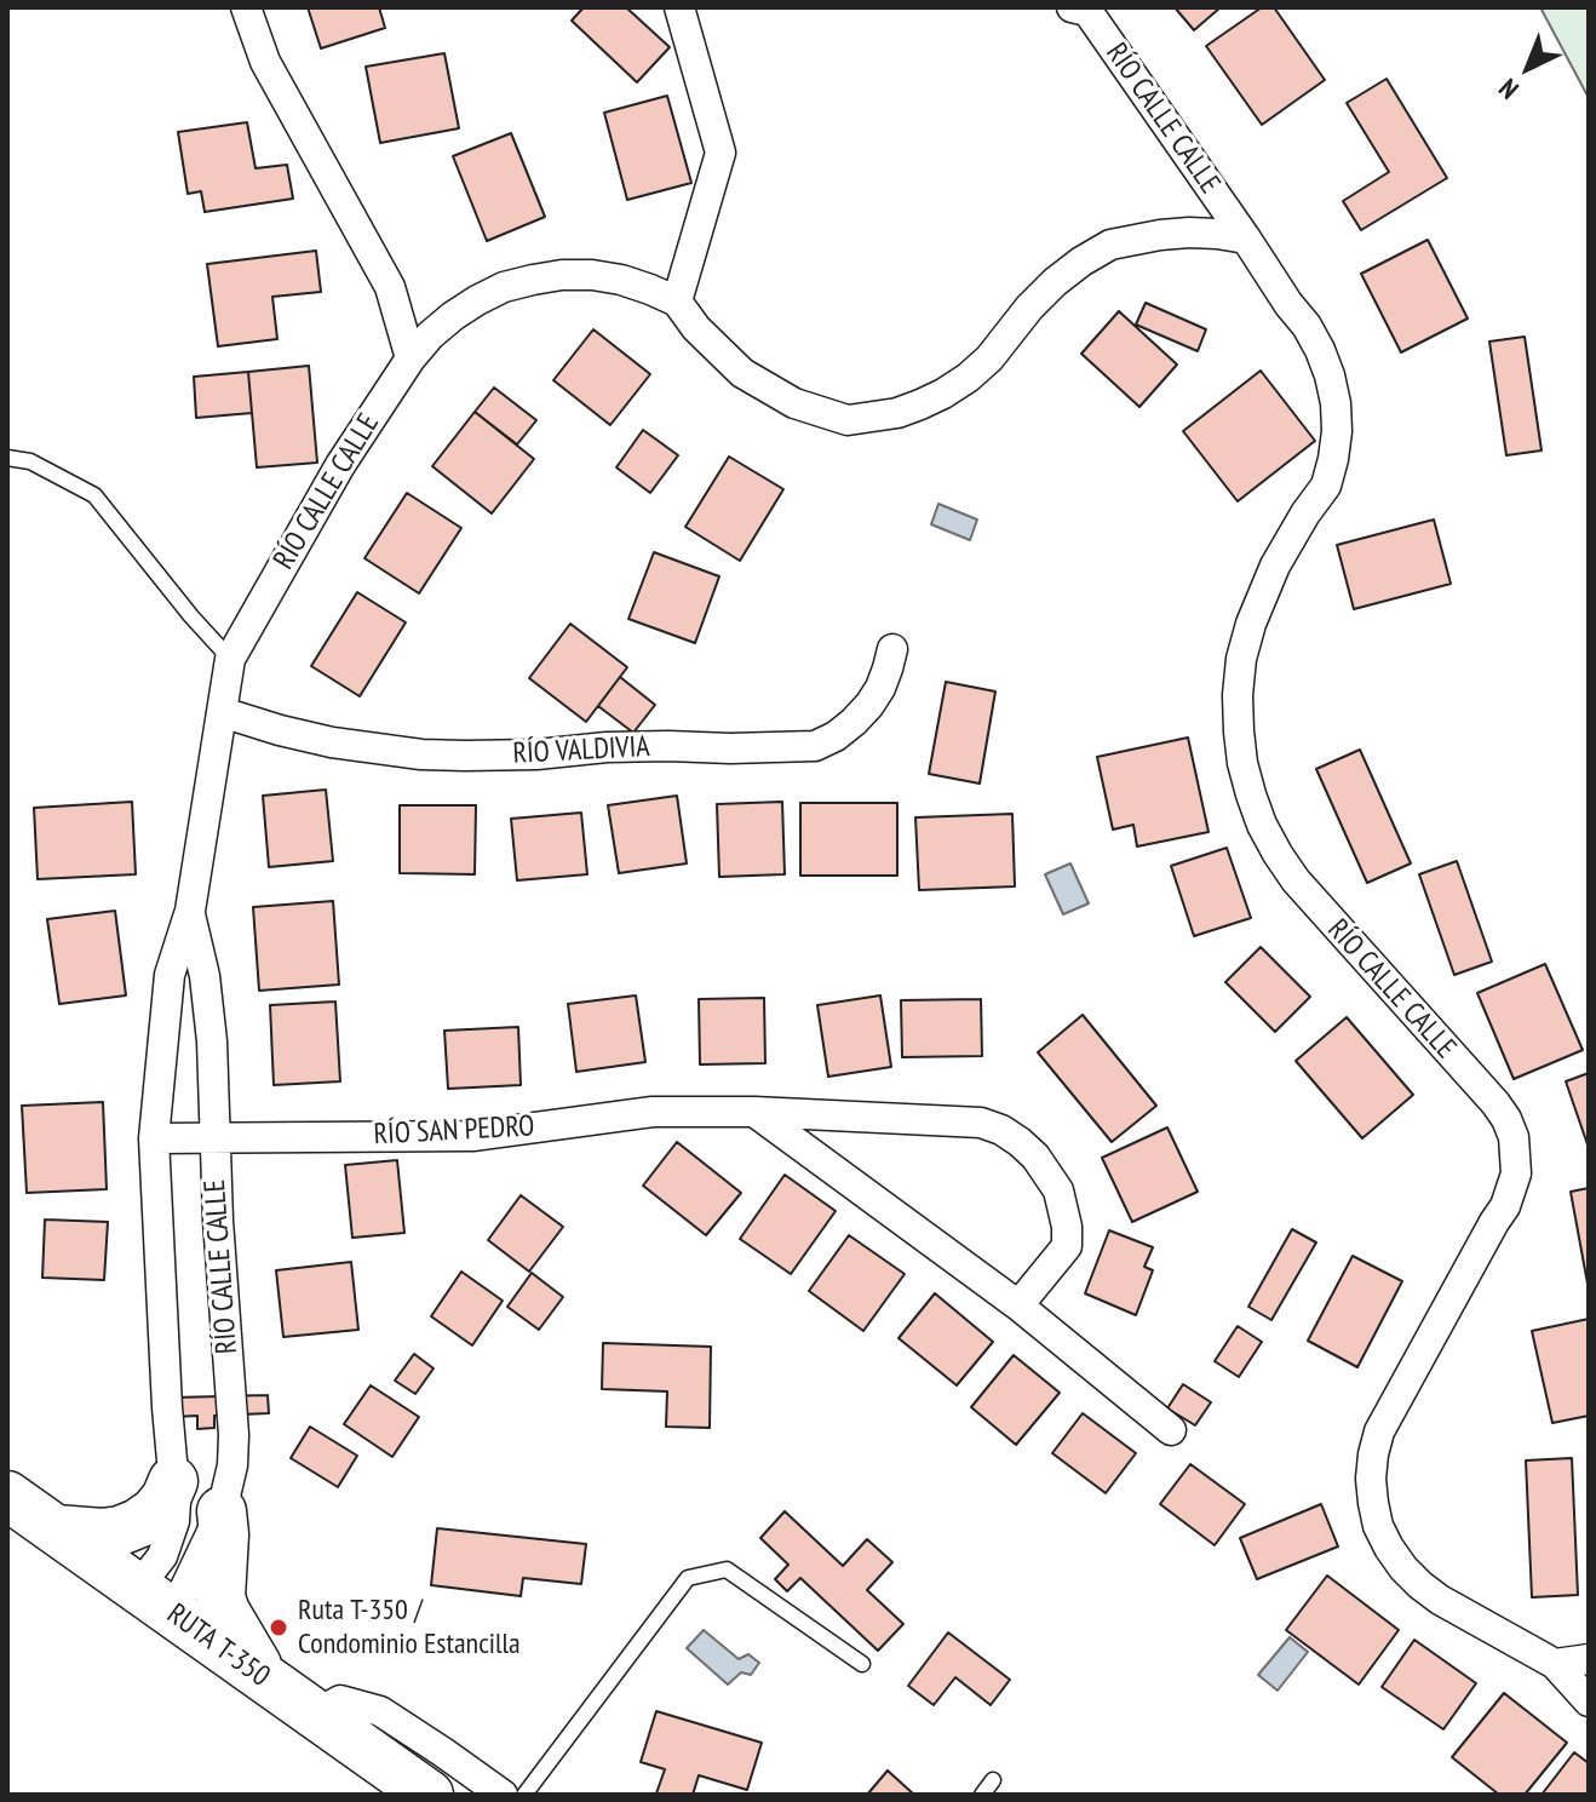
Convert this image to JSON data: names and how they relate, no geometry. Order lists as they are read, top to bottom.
{
  "streets": {
    "main road": ["RUTA T-350"],
    "street": ["RÍO CALLE CALLE", "RÍO VALDIVIA", "RÍO SAN PEDRO"]
  },
  "crossings": [
    ["RÍO CALLE CALLE", "RÍO VALDIVIA"],
    ["RÍO CALLE CALLE", "RÍO SAN PEDRO"],
    ["RÍO CALLE CALLE", "RUTA T-350"]
  ],
  "places": ["Ruta T-350 / Condominio Estancilla"],
  "north": "bottom left"
}
